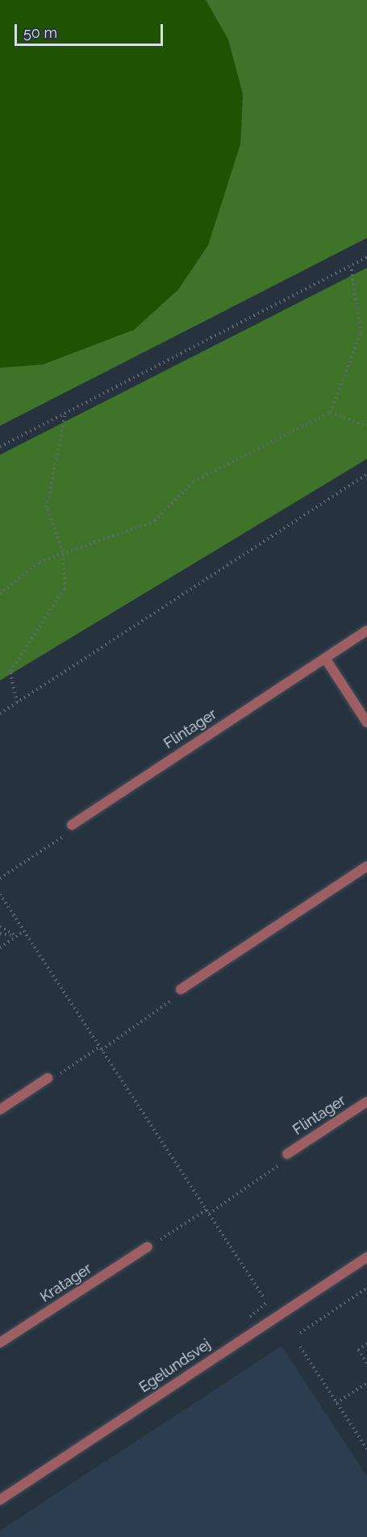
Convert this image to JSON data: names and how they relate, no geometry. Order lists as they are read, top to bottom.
{
  "streets": {
    "street": ["Flintager", "Kratager", "Egelundsvej"]
  },
  "scale_bar": "50 m"
}
